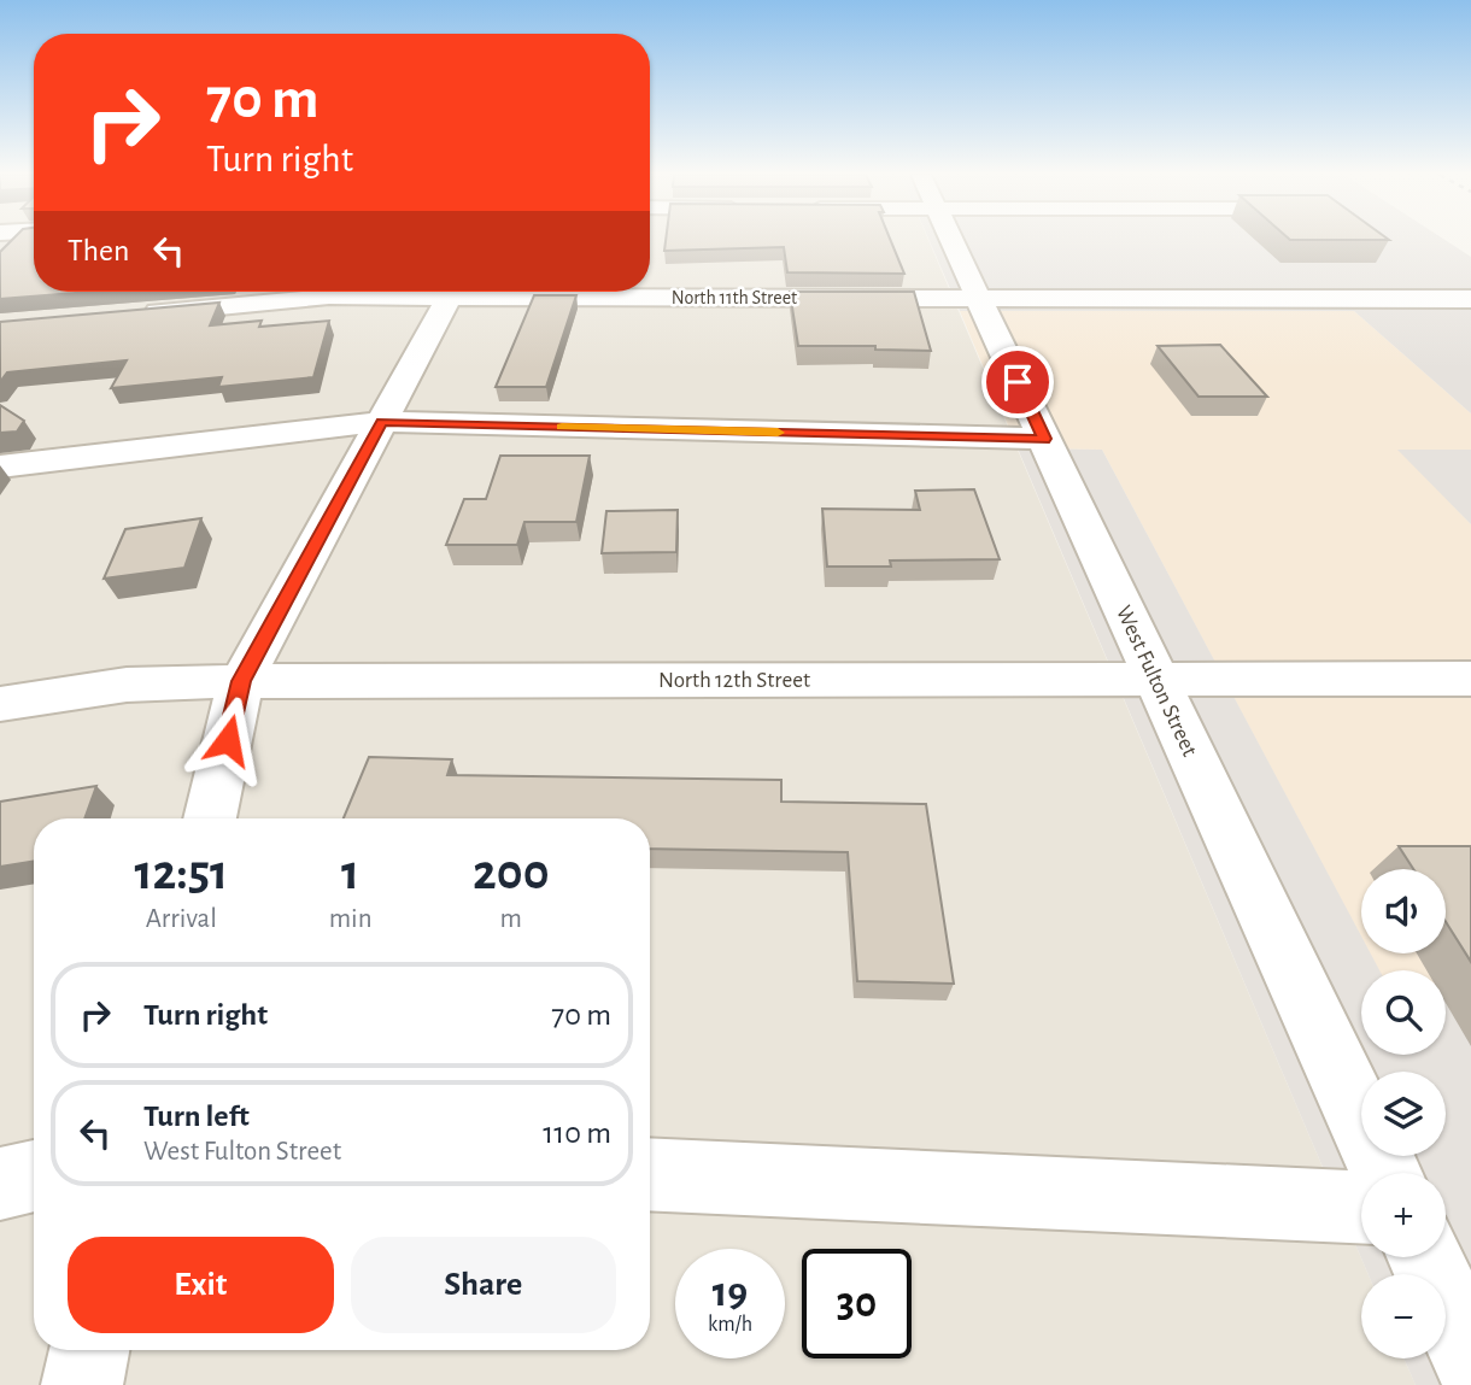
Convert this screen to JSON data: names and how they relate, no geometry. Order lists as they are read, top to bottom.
{
  "streets": {
    "street": ["North 11th Street", "North 12th Street", "West Fulton Street"]
  },
  "crossings": [
    ["North 11th Street", "West Fulton Street"],
    ["North 12th Street", "West Fulton Street"]
  ],
  "page": {
    "turn": ["70 m", "Turn right"],
    "then": "Then",
    "eta": [
      "12:51",
      "Arrival",
      "1",
      "min",
      "200",
      "m"
    ],
    "map_buttons": ["+", "−"],
    "list": [
      {
        "name": "Turn right",
        "value": "70 m"
      },
      {
        "name": "Turn left",
        "note": "West Fulton Street",
        "value": "110 m"
      }
    ],
    "buttons": ["Exit", "Share"],
    "speed": "19 km/h",
    "limit": "30"
  }
}
